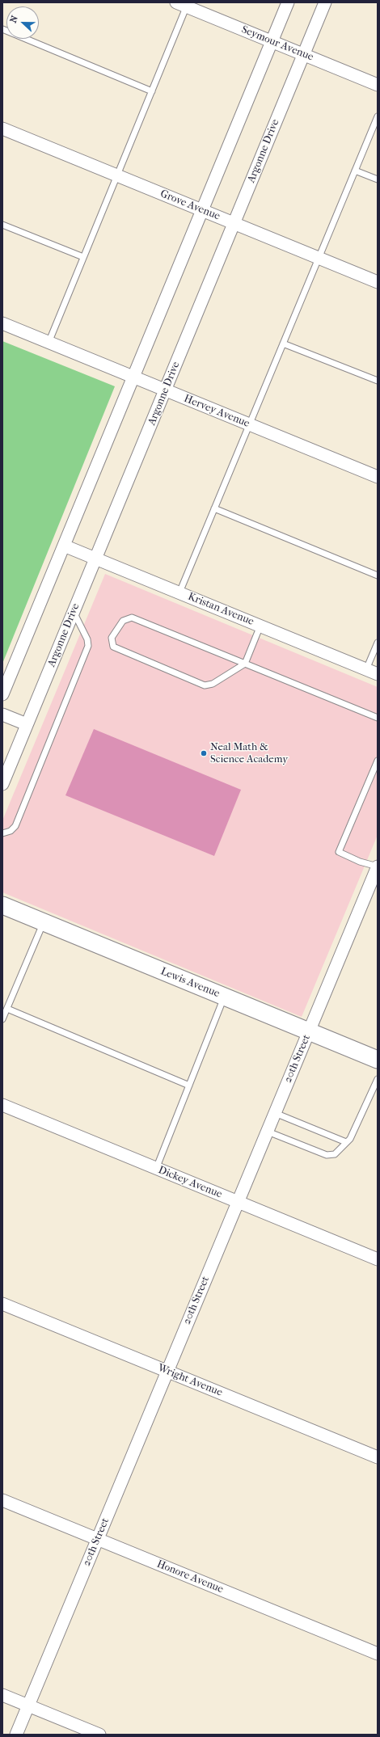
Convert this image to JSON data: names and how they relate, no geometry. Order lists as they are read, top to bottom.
{
  "streets": {
    "main road": ["Lewis Avenue"],
    "street": [
      "Seymour Avenue",
      "Argonne Drive",
      "Grove Avenue",
      "Hervey Avenue",
      "Kristan Avenue",
      "20th Street",
      "Dickey Avenue",
      "Wright Avenue",
      "Honore Avenue"
    ]
  },
  "crossings": [
    ["Seymour Avenue", "Argonne Drive"],
    ["Argonne Drive", "Grove Avenue"],
    ["Argonne Drive", "Hervey Avenue"],
    ["Argonne Drive", "Kristan Avenue"],
    ["Lewis Avenue", "20th Street"],
    ["20th Street", "Dickey Avenue"],
    ["20th Street", "Wright Avenue"],
    ["20th Street", "Honore Avenue"]
  ],
  "places": ["Neal Math & Science Academy"],
  "north": "left"
}
